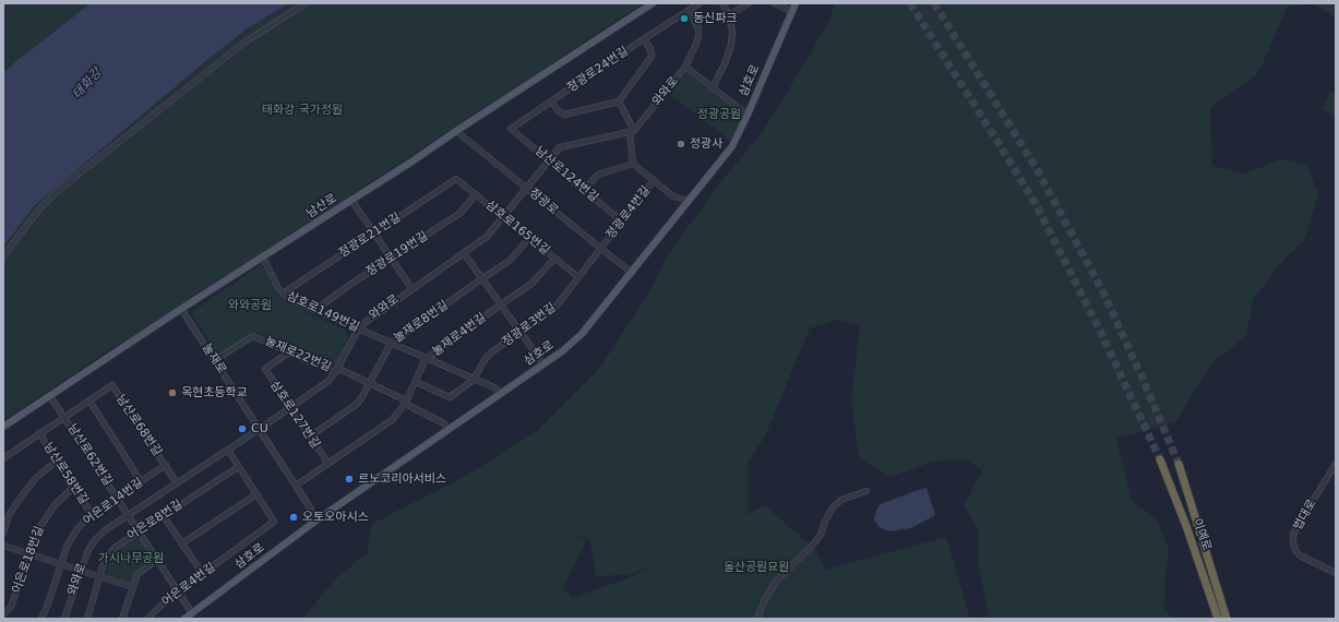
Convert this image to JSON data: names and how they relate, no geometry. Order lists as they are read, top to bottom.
{
  "streets": {
    "highway": ["이예로"],
    "main road": ["삼호로", "남산로"],
    "street": [
      "정광로24번길",
      "와와로",
      "남산로124번길",
      "정광로",
      "정광로4번길",
      "삼호로165번길",
      "정광로21번길",
      "정광로19번길",
      "삼호로149번길",
      "눌재로8번길",
      "정광로3번길",
      "눌재로4번길",
      "눌재로22번길",
      "눌재로",
      "삼호로127번길",
      "남산로68번길",
      "남산로62번길",
      "남산로58번길",
      "어은로14번길",
      "법대로",
      "어은로8번길",
      "어은로18번길",
      "어은로4번길"
    ]
  },
  "crossings": [
    ["정광로24번길", "와와로"],
    ["정광로24번길", "남산로124번길"],
    ["삼호로", "정광로"],
    ["삼호로", "삼호로149번길"],
    ["삼호로", "눌재로22번길"],
    ["삼호로", "눌재로"],
    ["삼호로", "남산로62번길"],
    ["와와로", "남산로124번길"],
    ["와와로", "정광로"],
    ["와와로", "삼호로165번길"],
    ["와와로", "삼호로149번길"],
    ["와와로", "눌재로22번길"],
    ["와와로", "눌재로"],
    ["와와로", "삼호로127번길"],
    ["와와로", "남산로68번길"],
    ["와와로", "남산로62번길"],
    ["남산로124번길", "정광로4번길"],
    ["정광로", "남산로"],
    ["정광로", "정광로4번길"],
    ["정광로", "정광로3번길"],
    ["남산로", "삼호로149번길"],
    ["남산로", "눌재로"],
    ["남산로", "남산로62번길"],
    ["정광로4번길", "정광로3번길"],
    ["삼호로165번길", "정광로21번길"],
    ["삼호로165번길", "정광로19번길"],
    ["삼호로165번길", "눌재로8번길"],
    ["삼호로165번길", "정광로3번길"],
    ["삼호로165번길", "눌재로4번길"],
    ["정광로21번길", "삼호로149번길"],
    ["정광로19번길", "삼호로149번길"],
    ["삼호로149번길", "눌재로8번길"],
    ["삼호로149번길", "정광로3번길"],
    ["삼호로149번길", "눌재로4번길"],
    ["눌재로8번길", "눌재로22번길"],
    ["눌재로8번길", "삼호로127번길"],
    ["눌재로4번길", "눌재로22번길"],
    ["눌재로4번길", "눌재로"],
    ["눌재로4번길", "삼호로127번길"],
    ["눌재로22번길", "눌재로"],
    ["눌재로22번길", "삼호로127번길"],
    ["남산로68번길", "어은로14번길"],
    ["남산로62번길", "어은로14번길"],
    ["남산로62번길", "어은로8번길"],
    ["남산로62번길", "어은로4번길"],
    ["남산로58번길", "어은로14번길"],
    ["남산로58번길", "어은로18번길"]
  ],
  "water": ["태화강"],
  "parks": [
    "태화강 국가정원",
    "정광공원",
    "와와공원",
    "가시나무공원",
    "울산공원묘원"
  ],
  "places": [
    "동신파크",
    "정광사",
    "옥현초등학교",
    "CU",
    "르노코리아서비스",
    "오토오아시스"
  ]
}
